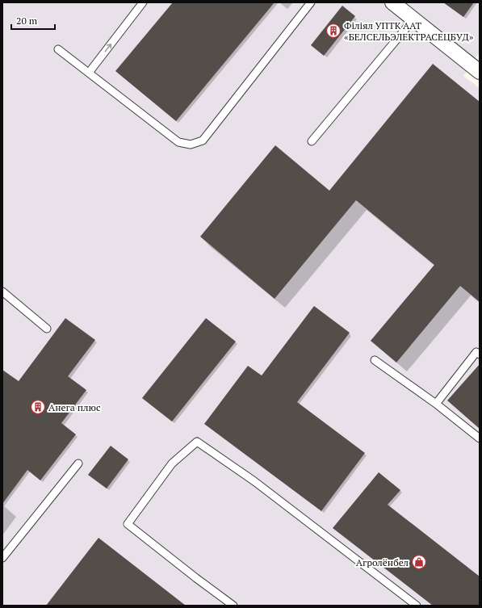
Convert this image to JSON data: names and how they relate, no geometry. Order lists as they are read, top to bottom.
{
  "places": {
    "building": ["Філіял УПТК ААТ «БЕЛСЕЛЬЭЛЕКТРАСЕЦБУД»", "Анега плюс"],
    "shop": ["Агролёнбел"]
  },
  "scale_bar": "20 m"
}
